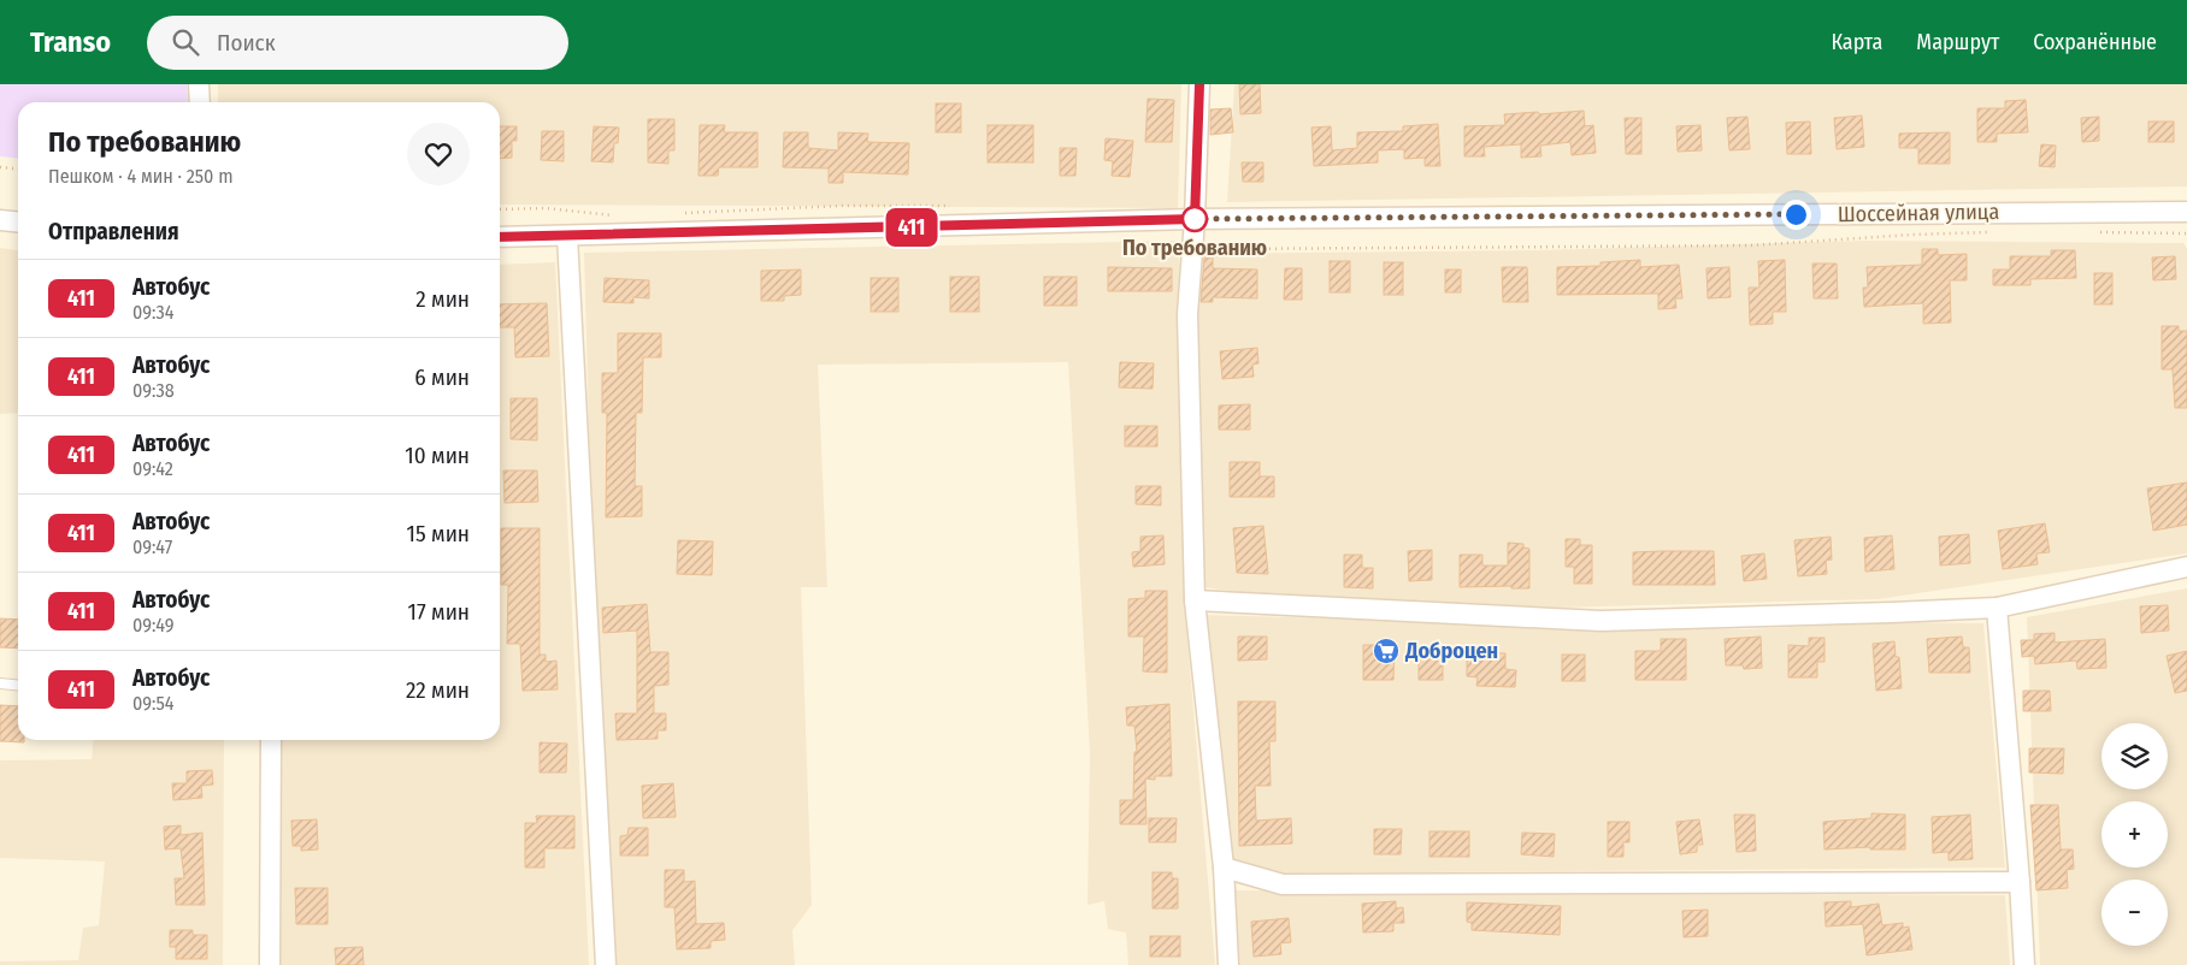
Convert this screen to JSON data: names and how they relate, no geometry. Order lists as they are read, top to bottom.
{
  "streets": {
    "street": ["Шоссейная улица"]
  },
  "places": {
    "other": ["По требованию"],
    "supermarket": ["Доброцен"]
  },
  "lines": ["bus line 411"],
  "page": {
    "header": "Transo",
    "search": "Поиск",
    "nav": ["Карта", "Маршрут", "Сохранённые"],
    "on_map": "411",
    "heading": [
      ["По требованию", "Пешком · 4 мин · 250 m"],
      "Отправления"
    ],
    "list": [
      {
        "mark": "411",
        "name": "Автобус",
        "note": "09:34",
        "value": "2 мин"
      },
      {
        "mark": "411",
        "name": "Автобус",
        "note": "09:38",
        "value": "6 мин"
      },
      {
        "mark": "411",
        "name": "Автобус",
        "note": "09:42",
        "value": "10 мин"
      },
      {
        "mark": "411",
        "name": "Автобус",
        "note": "09:47",
        "value": "15 мин"
      },
      {
        "mark": "411",
        "name": "Автобус",
        "note": "09:49",
        "value": "17 мин"
      },
      {
        "mark": "411",
        "name": "Автобус",
        "note": "09:54",
        "value": "22 мин"
      }
    ],
    "map_buttons": ["+", "−"]
  }
}
